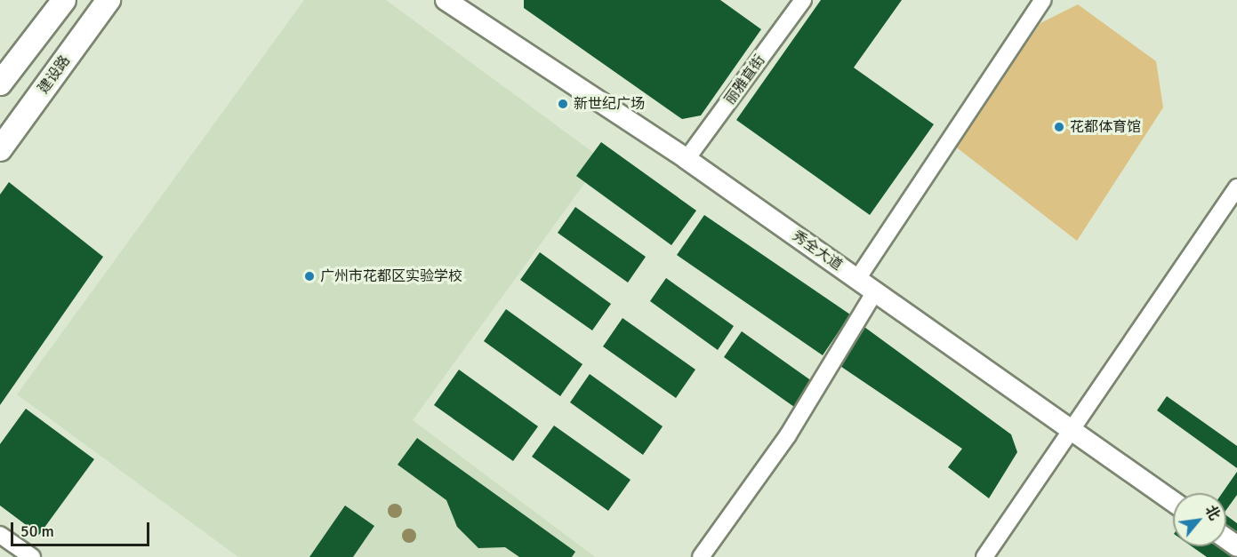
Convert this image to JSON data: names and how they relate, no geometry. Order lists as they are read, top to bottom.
{
  "streets": {
    "main road": ["建设路"],
    "street": ["丽雅直街", "秀全大道"]
  },
  "crossings": [
    ["丽雅直街", "秀全大道"]
  ],
  "places": ["新世纪广场", "花都体育馆", "广州市花都区实验学校"],
  "scale_bar": "50 m",
  "north": "top right"
}
